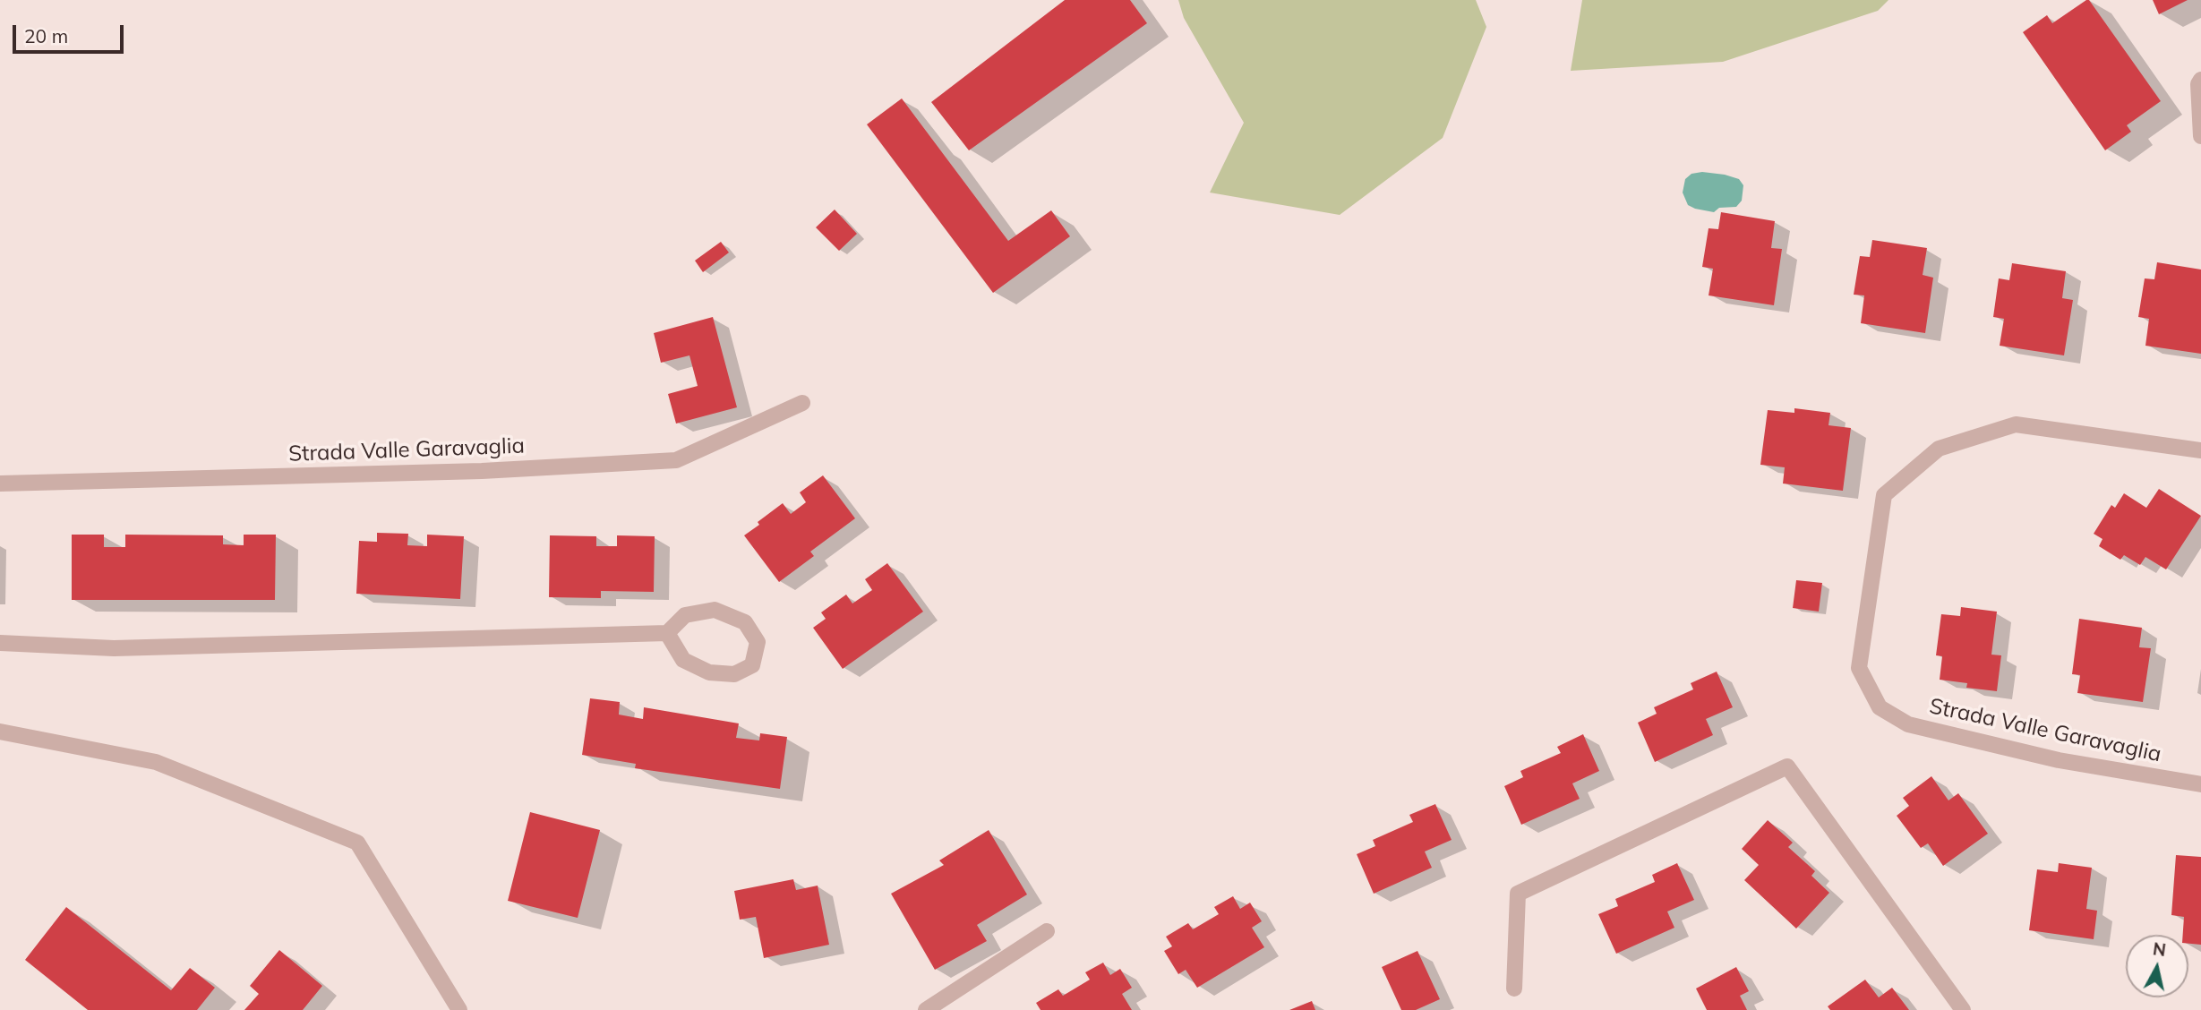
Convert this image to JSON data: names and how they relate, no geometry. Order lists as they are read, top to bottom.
{
  "streets": {
    "street": ["Strada Valle Garavaglia"]
  },
  "scale_bar": "20 m",
  "north": "top"
}
